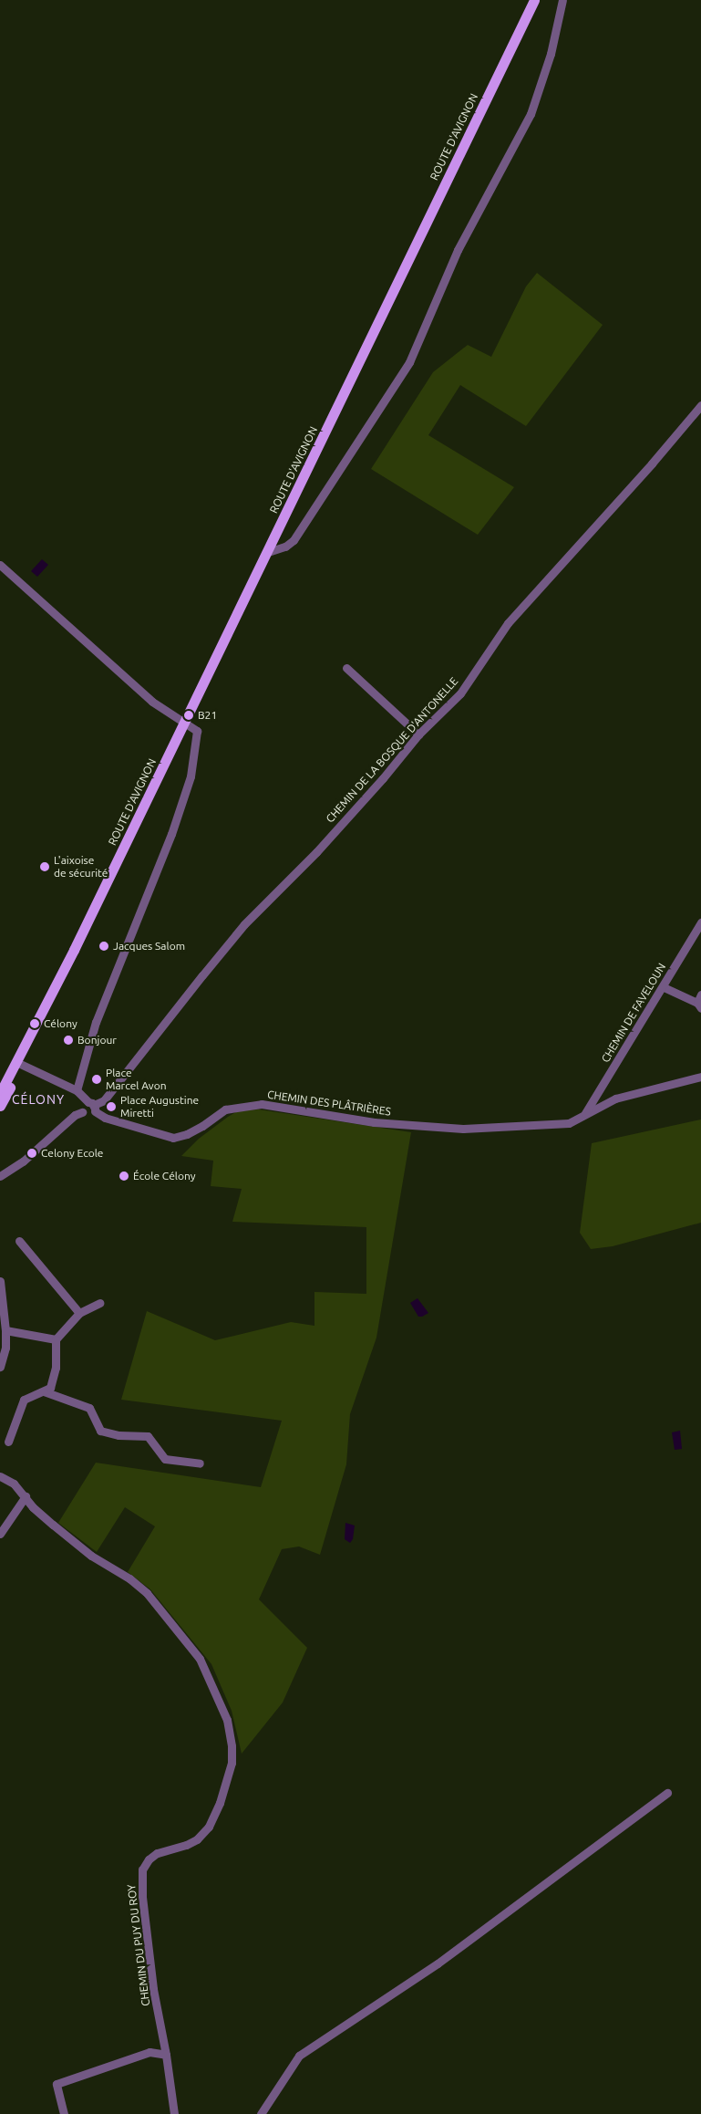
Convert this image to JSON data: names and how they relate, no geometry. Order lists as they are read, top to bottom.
{
  "streets": {
    "main road": ["ROUTE D'AVIGNON"],
    "street": [
      "CHEMIN DE LA BOSQUE D'ANTONELLE",
      "CHEMIN DE FAVELOUN",
      "CHEMIN DES PLÂTRIÈRES",
      "CHEMIN DU PUY DU ROY"
    ]
  },
  "crossings": [
    ["CHEMIN DE LA BOSQUE D'ANTONELLE", "CHEMIN DES PLÂTRIÈRES"],
    ["CHEMIN DE FAVELOUN", "CHEMIN DES PLÂTRIÈRES"]
  ],
  "districts": ["CÉLONY"],
  "places": [
    "B21",
    "L'aixoise de sécurité",
    "Jacques Salom",
    "Célony",
    "Bonjour",
    "Place Marcel Avon",
    "Place Augustine Miretti",
    "Celony Ecole",
    "École Célony"
  ]
}
